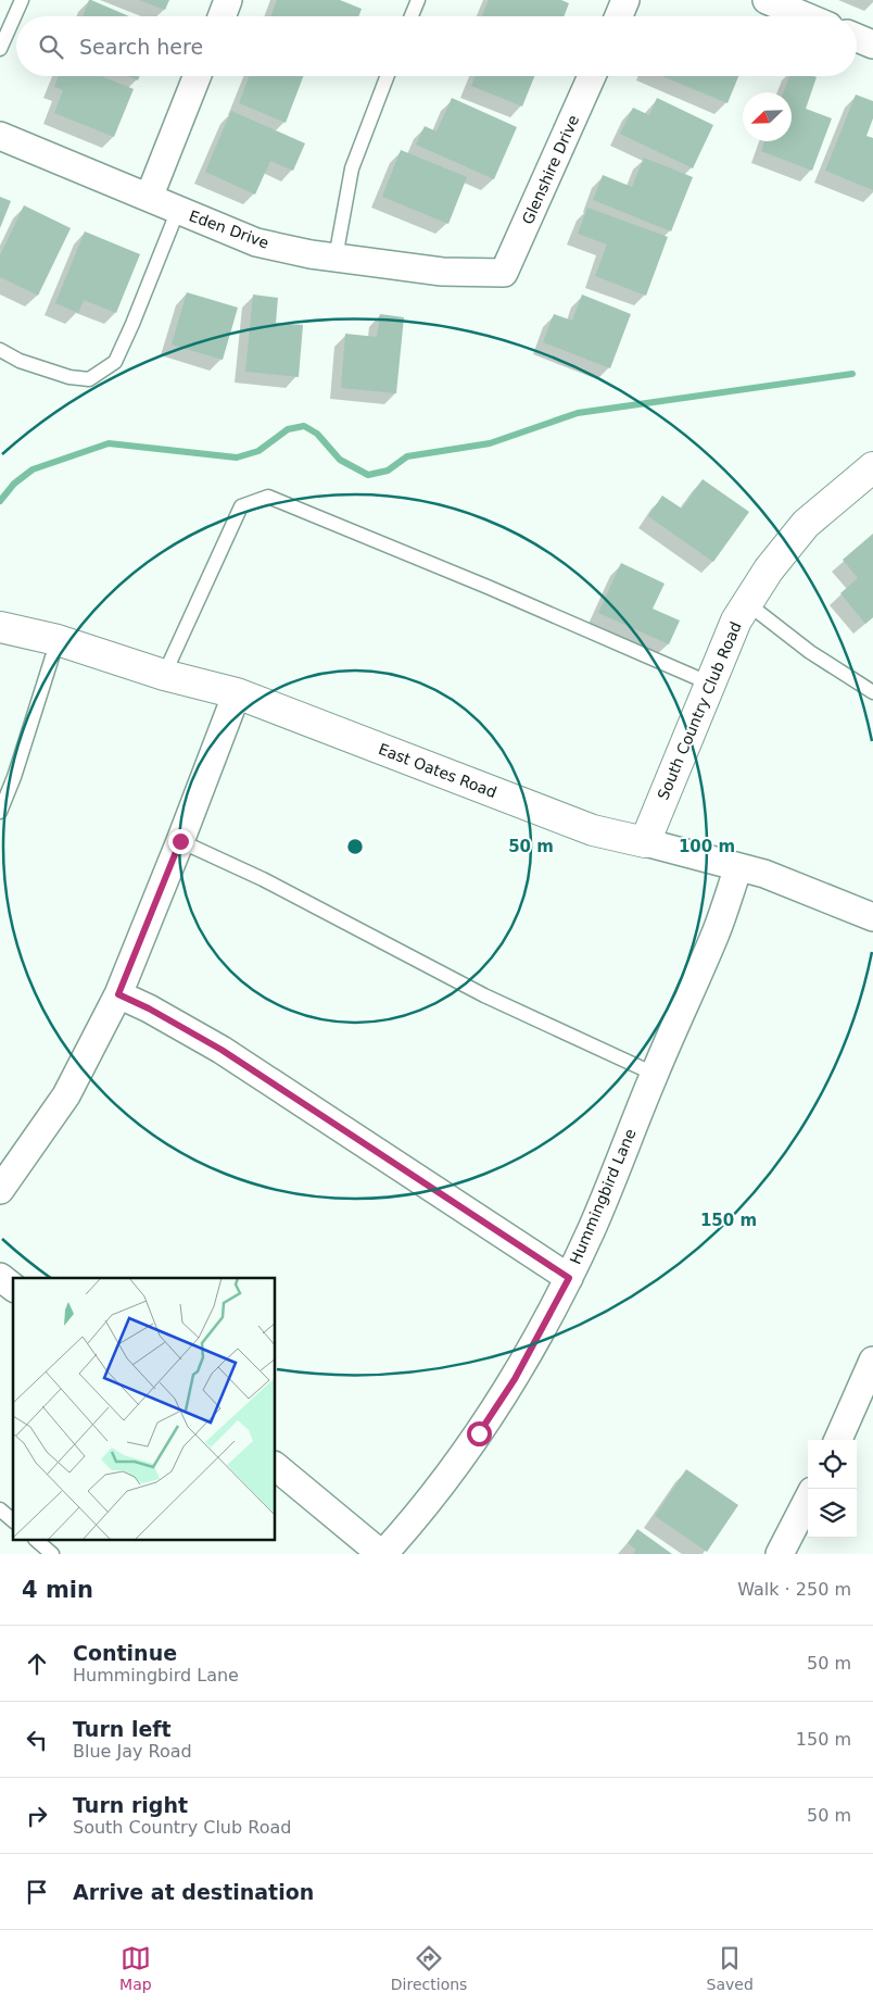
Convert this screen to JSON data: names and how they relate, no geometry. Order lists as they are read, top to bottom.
{
  "streets": {
    "street": [
      "Glenshire Drive",
      "Eden Drive",
      "South Country Club Road",
      "East Oates Road",
      "Hummingbird Lane"
    ]
  },
  "crossings": [
    ["Glenshire Drive", "Eden Drive"],
    ["South Country Club Road", "East Oates Road"],
    ["East Oates Road", "Hummingbird Lane"]
  ],
  "north": "bottom left",
  "page": {
    "search": "Search here",
    "heading": ["4 min", "Walk · 250 m"],
    "list": [
      ["Continue", "Hummingbird Lane", "50 m"],
      ["Turn left", "Blue Jay Road", "150 m"],
      ["Turn right", "South Country Club Road", "50 m"],
      "Arrive at destination"
    ],
    "nav": ["Map", "Directions", "Saved"]
  },
  "rings": ["50 m", "100 m", "150 m"]
}
